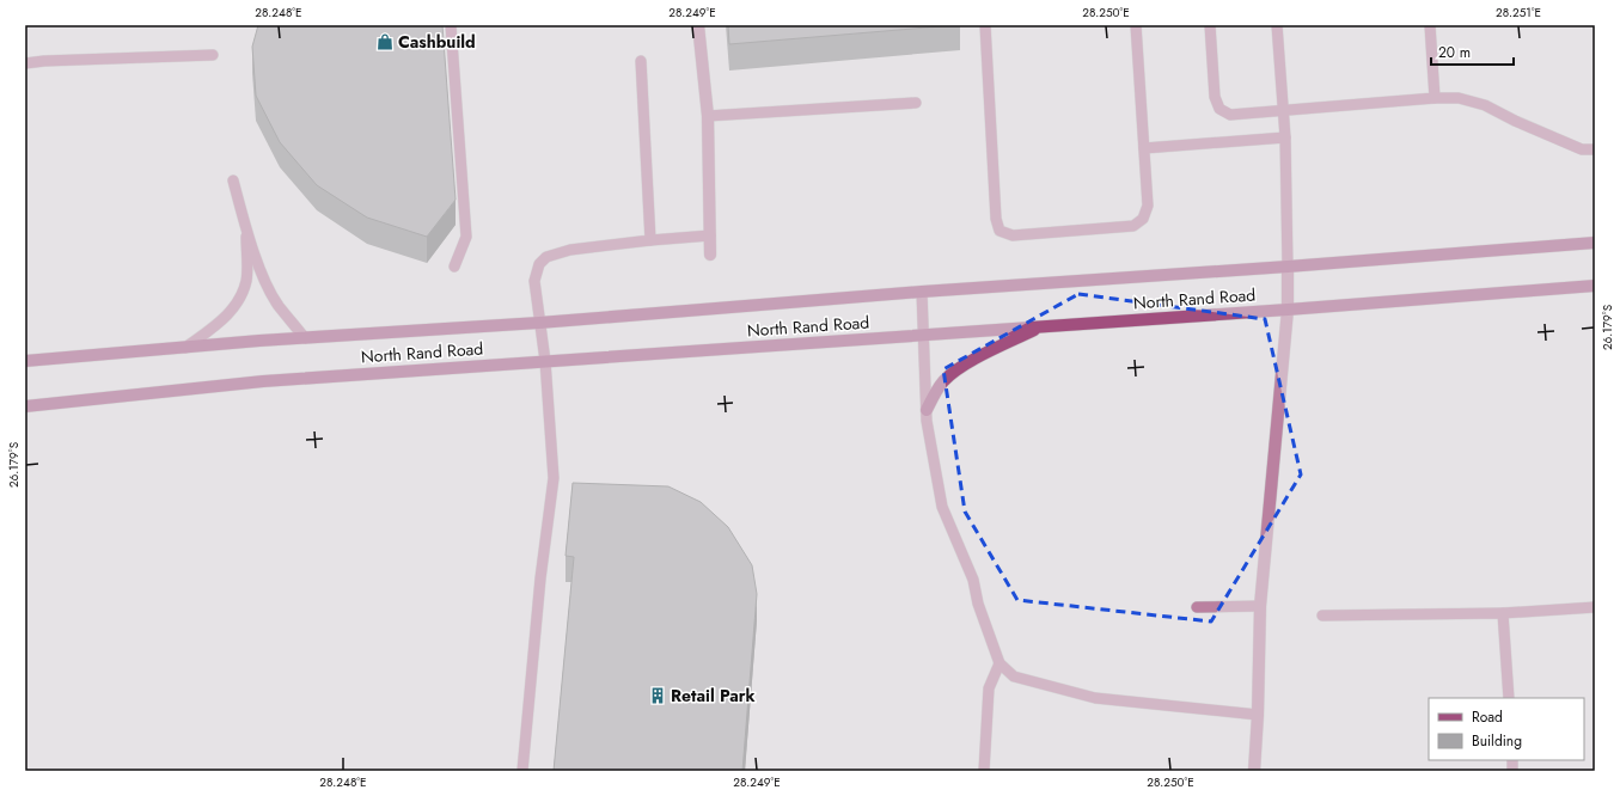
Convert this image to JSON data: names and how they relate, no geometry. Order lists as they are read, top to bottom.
{
  "streets": {
    "main road": ["North Rand Road"]
  },
  "places": {
    "shop": ["Cashbuild"],
    "building": ["Retail Park"]
  },
  "legend": ["Road", "Building"],
  "scale_bar": "20 m",
  "coordinates": [
    "28.248°E",
    "28.249°E",
    "28.250°E",
    "28.251°E",
    "26.179°S"
  ]
}
